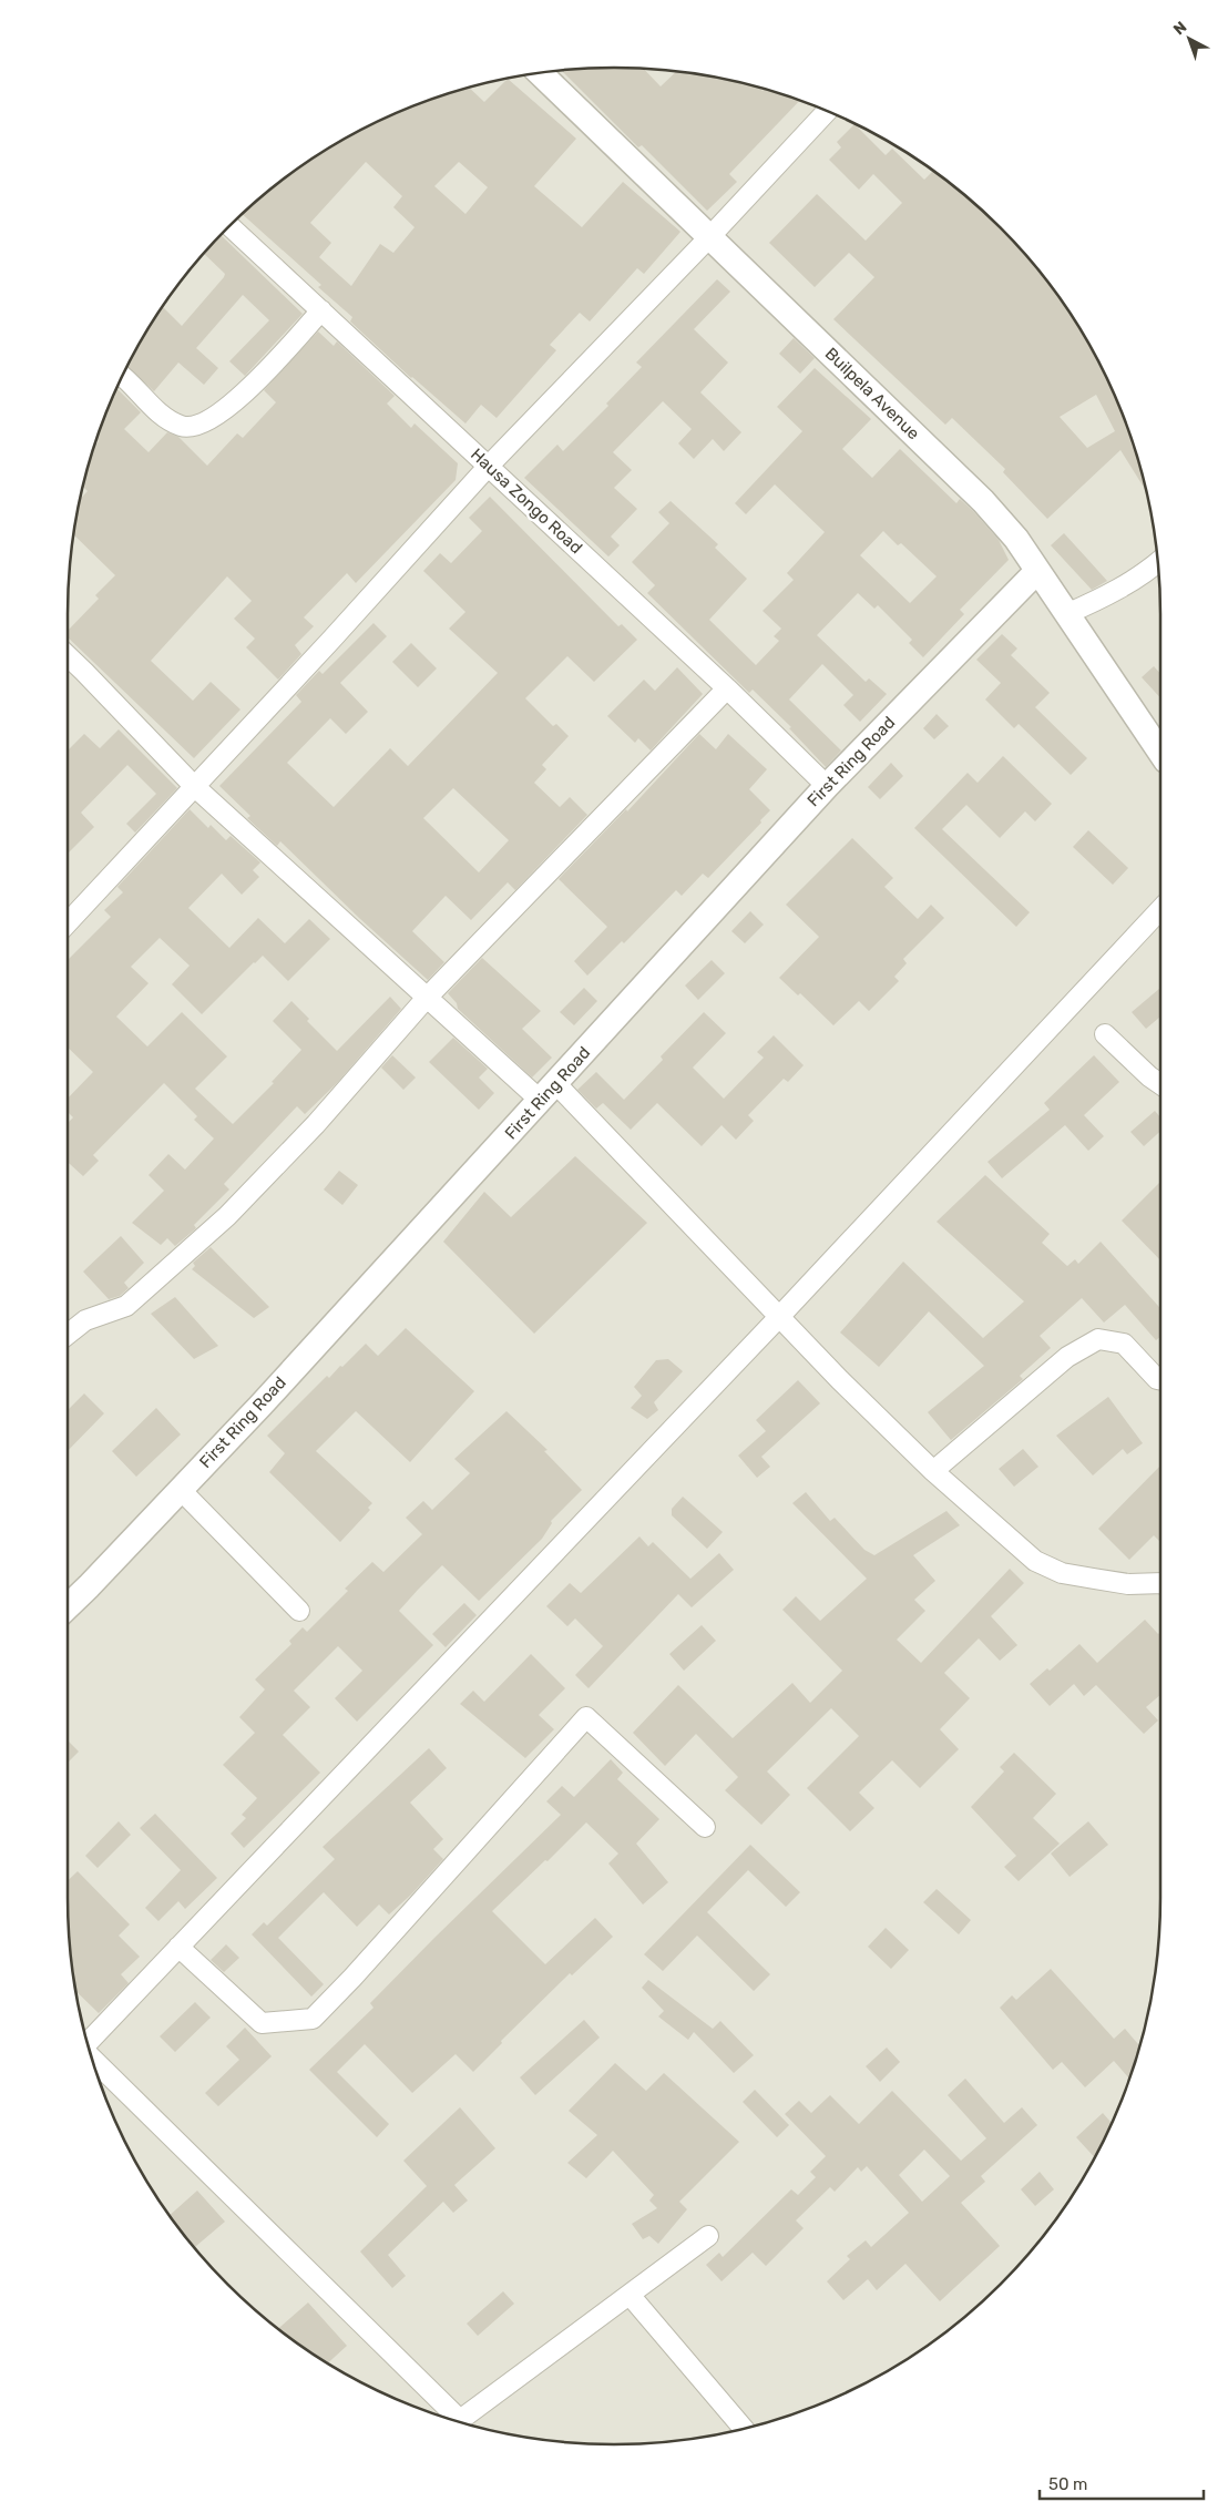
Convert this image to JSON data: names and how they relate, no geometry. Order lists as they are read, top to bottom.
{
  "streets": {
    "street": ["Builpela Avenue", "Hausa Zongo Road", "First Ring Road"]
  },
  "crossings": [
    ["Builpela Avenue", "First Ring Road"],
    ["Hausa Zongo Road", "First Ring Road"]
  ],
  "scale_bar": "50 m",
  "north": "top left"
}
